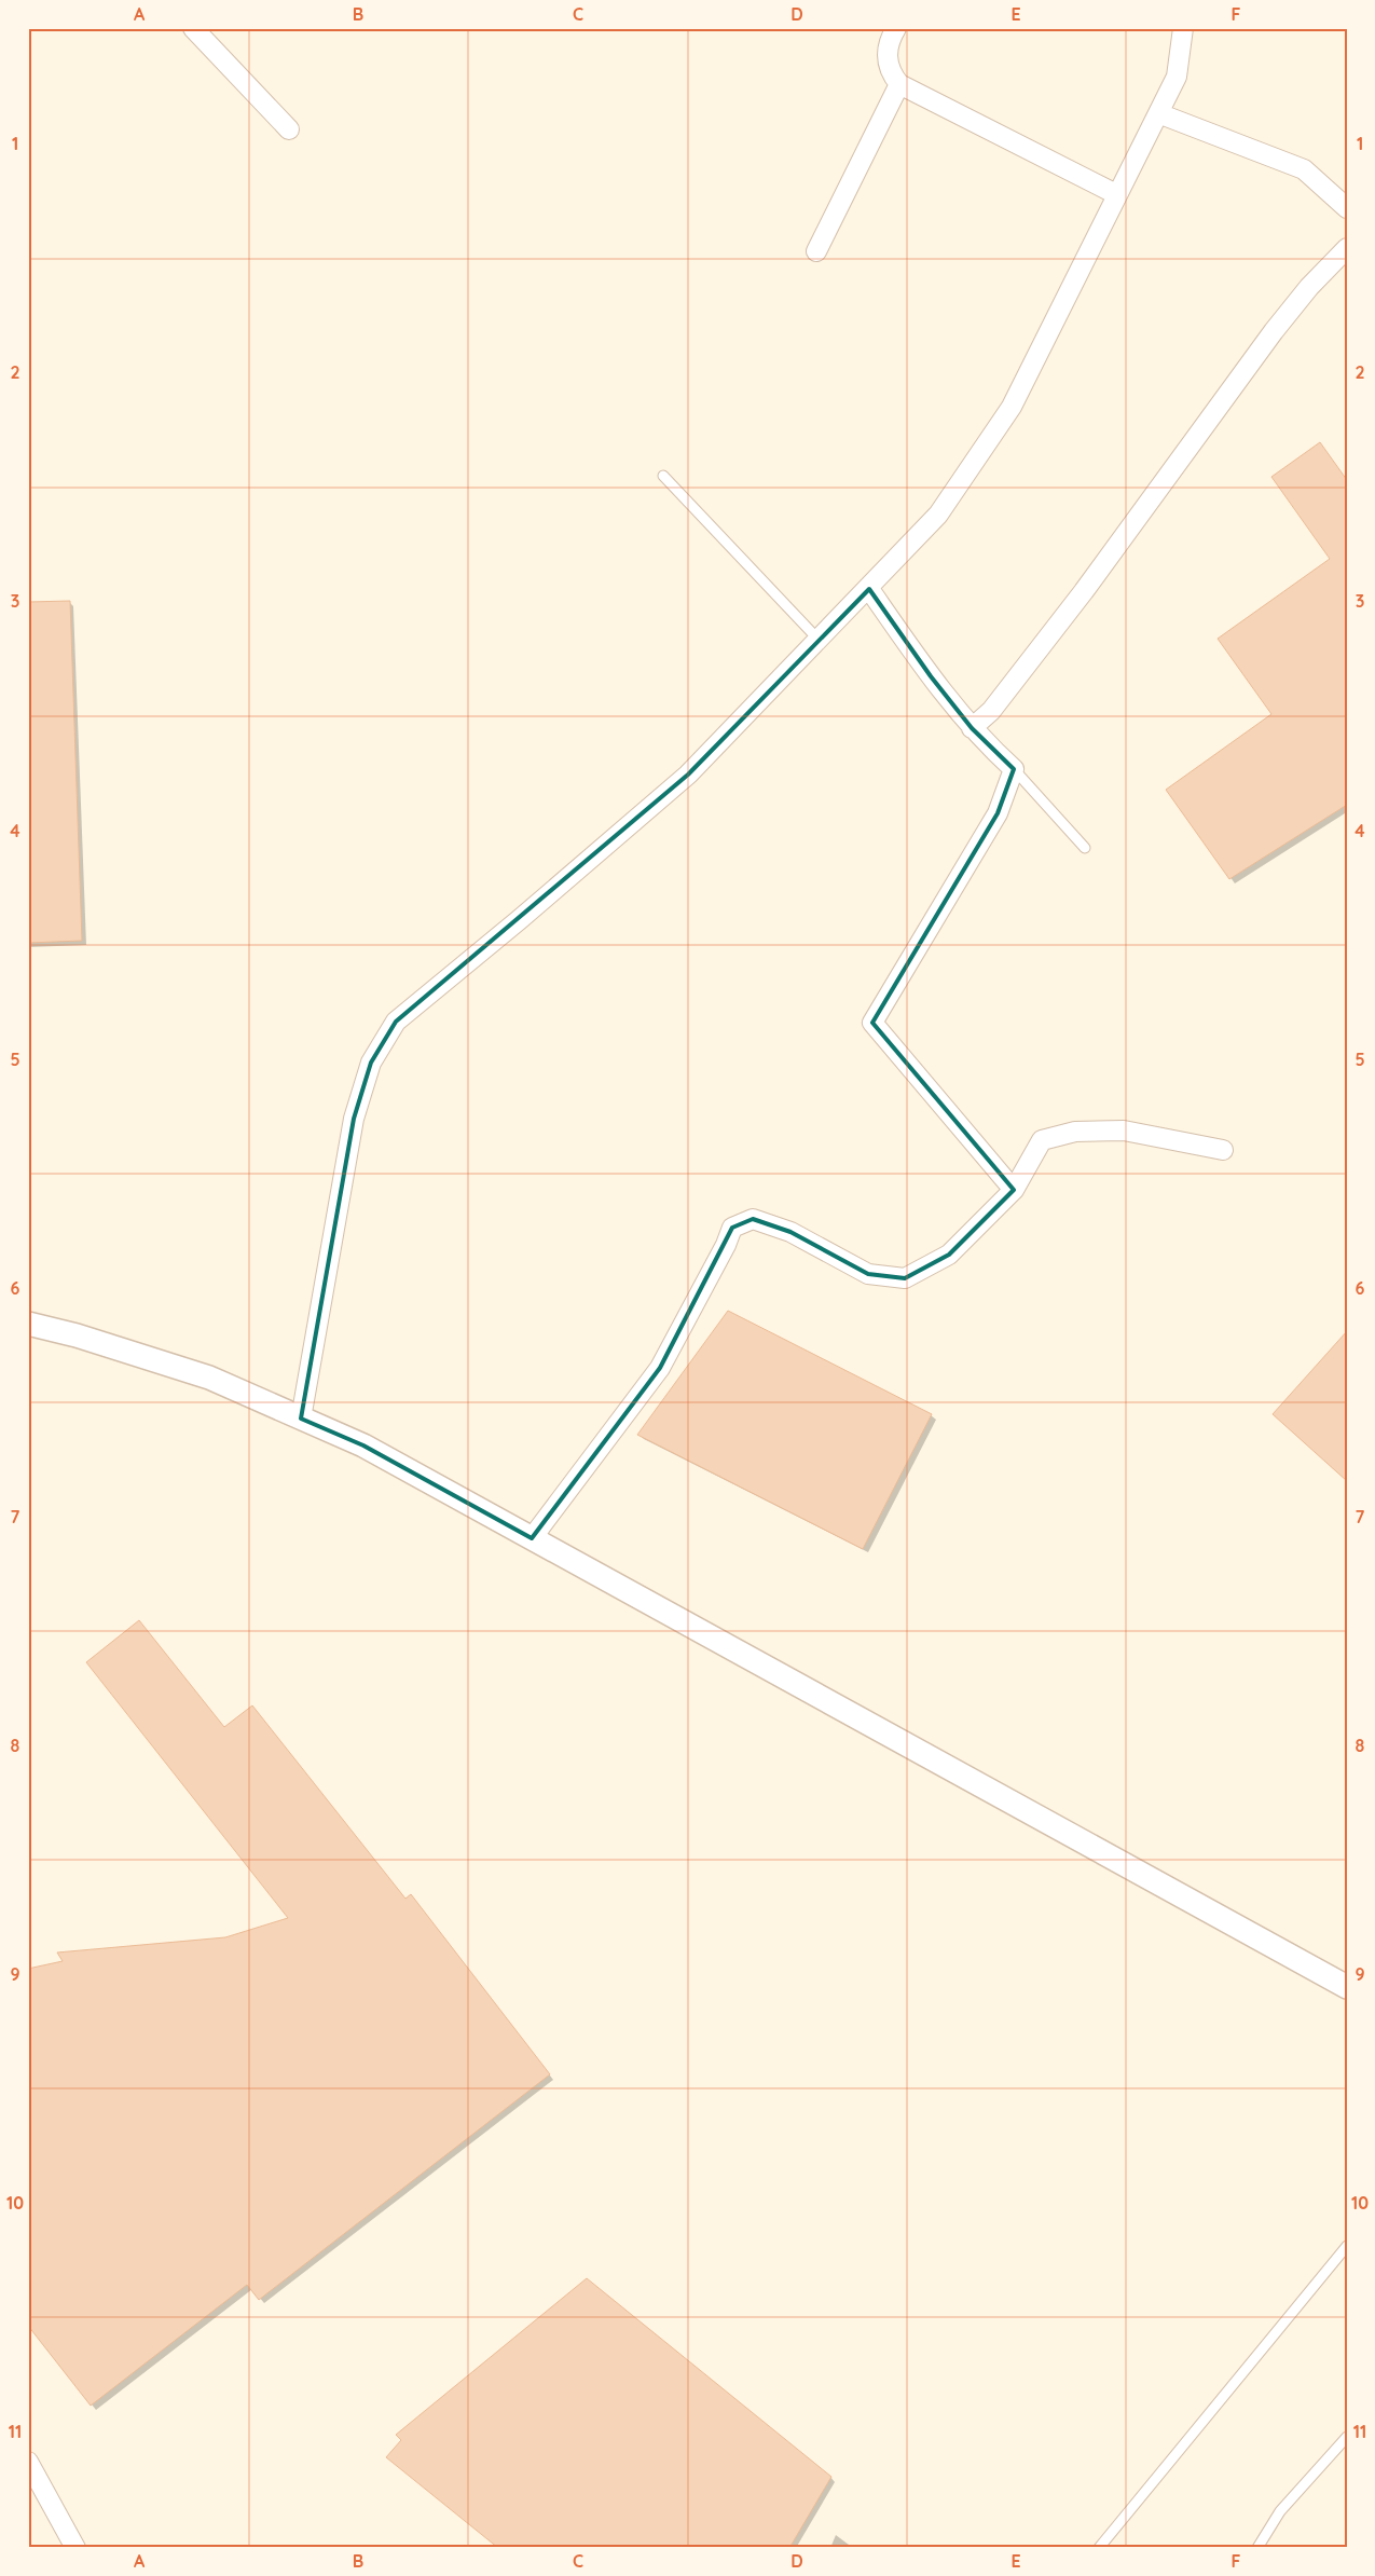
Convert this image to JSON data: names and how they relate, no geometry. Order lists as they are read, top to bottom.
{
  "grid": {
    "columns": [
      "A",
      "B",
      "C",
      "D",
      "E",
      "F"
    ],
    "rows": [
      "1",
      "2",
      "3",
      "4",
      "5",
      "6",
      "7",
      "8",
      "9",
      "10",
      "11"
    ]
  }
}
